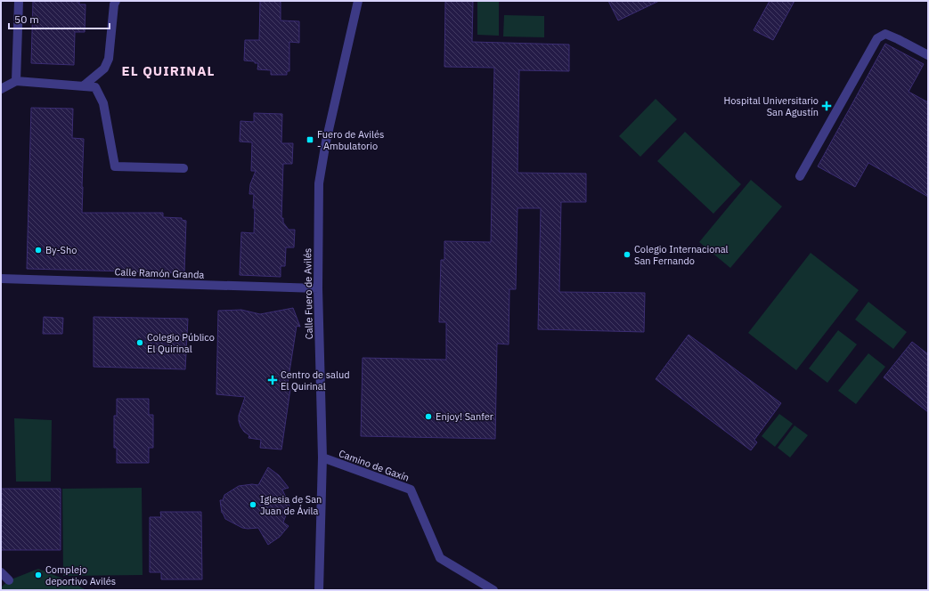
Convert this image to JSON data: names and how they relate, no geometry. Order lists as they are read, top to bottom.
{
  "streets": {
    "street": ["Calle Ramón Granda", "Calle Fuero de Avilés", "Camino de Gaxín"]
  },
  "crossings": [
    ["Calle Ramón Granda", "Calle Fuero de Avilés"],
    ["Calle Fuero de Avilés", "Camino de Gaxín"]
  ],
  "districts": ["EL QUIRINAL"],
  "places": {
    "health": ["Hospital Universitario San Agustín", "Centro de salud El Quirinal"],
    "transit": ["Fuero de Avilés - Ambulatorio"],
    "other": [
      "By-Sho",
      "Colegio Internacional San Fernando",
      "Colegio Público El Quirinal",
      "Enjoy! Sanfer",
      "Iglesia de San Juan de Ávila",
      "Complejo deportivo Avilés"
    ]
  },
  "scale_bar": "50 m"
}
